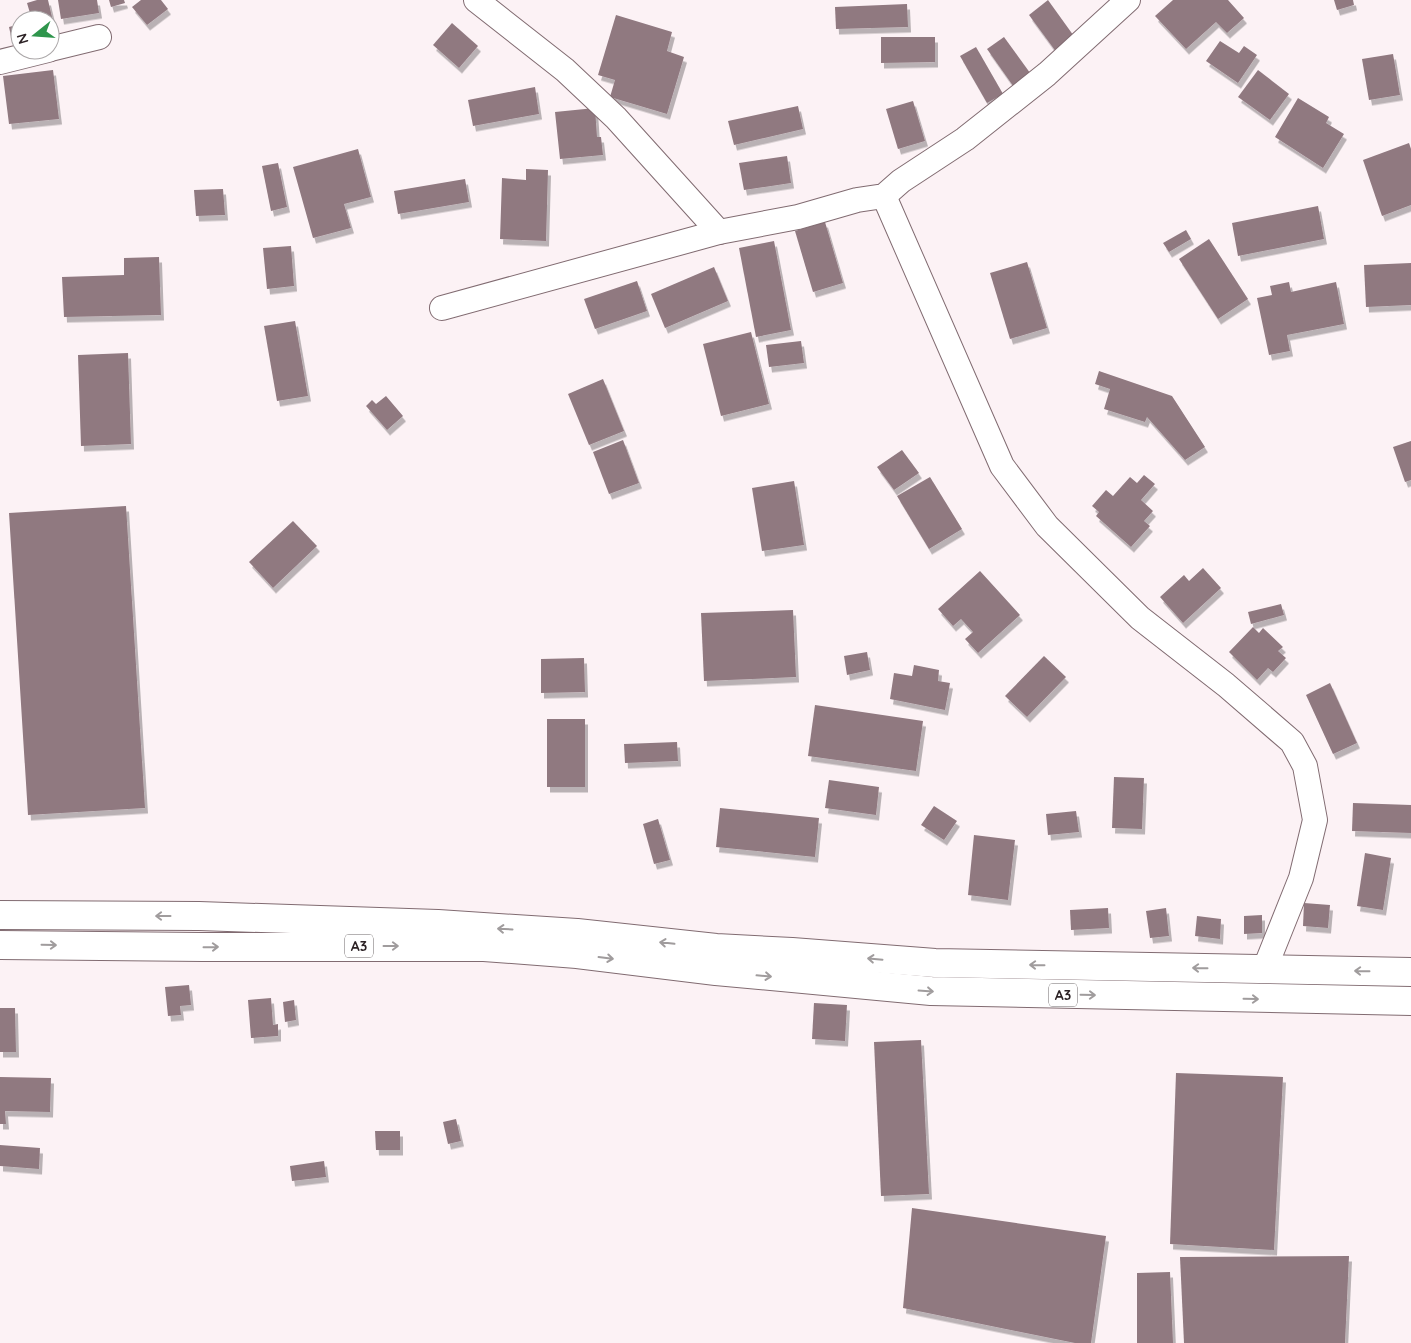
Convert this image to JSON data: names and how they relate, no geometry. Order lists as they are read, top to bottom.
{
  "streets": {
    "main road": ["A3"]
  },
  "north": "left"
}
